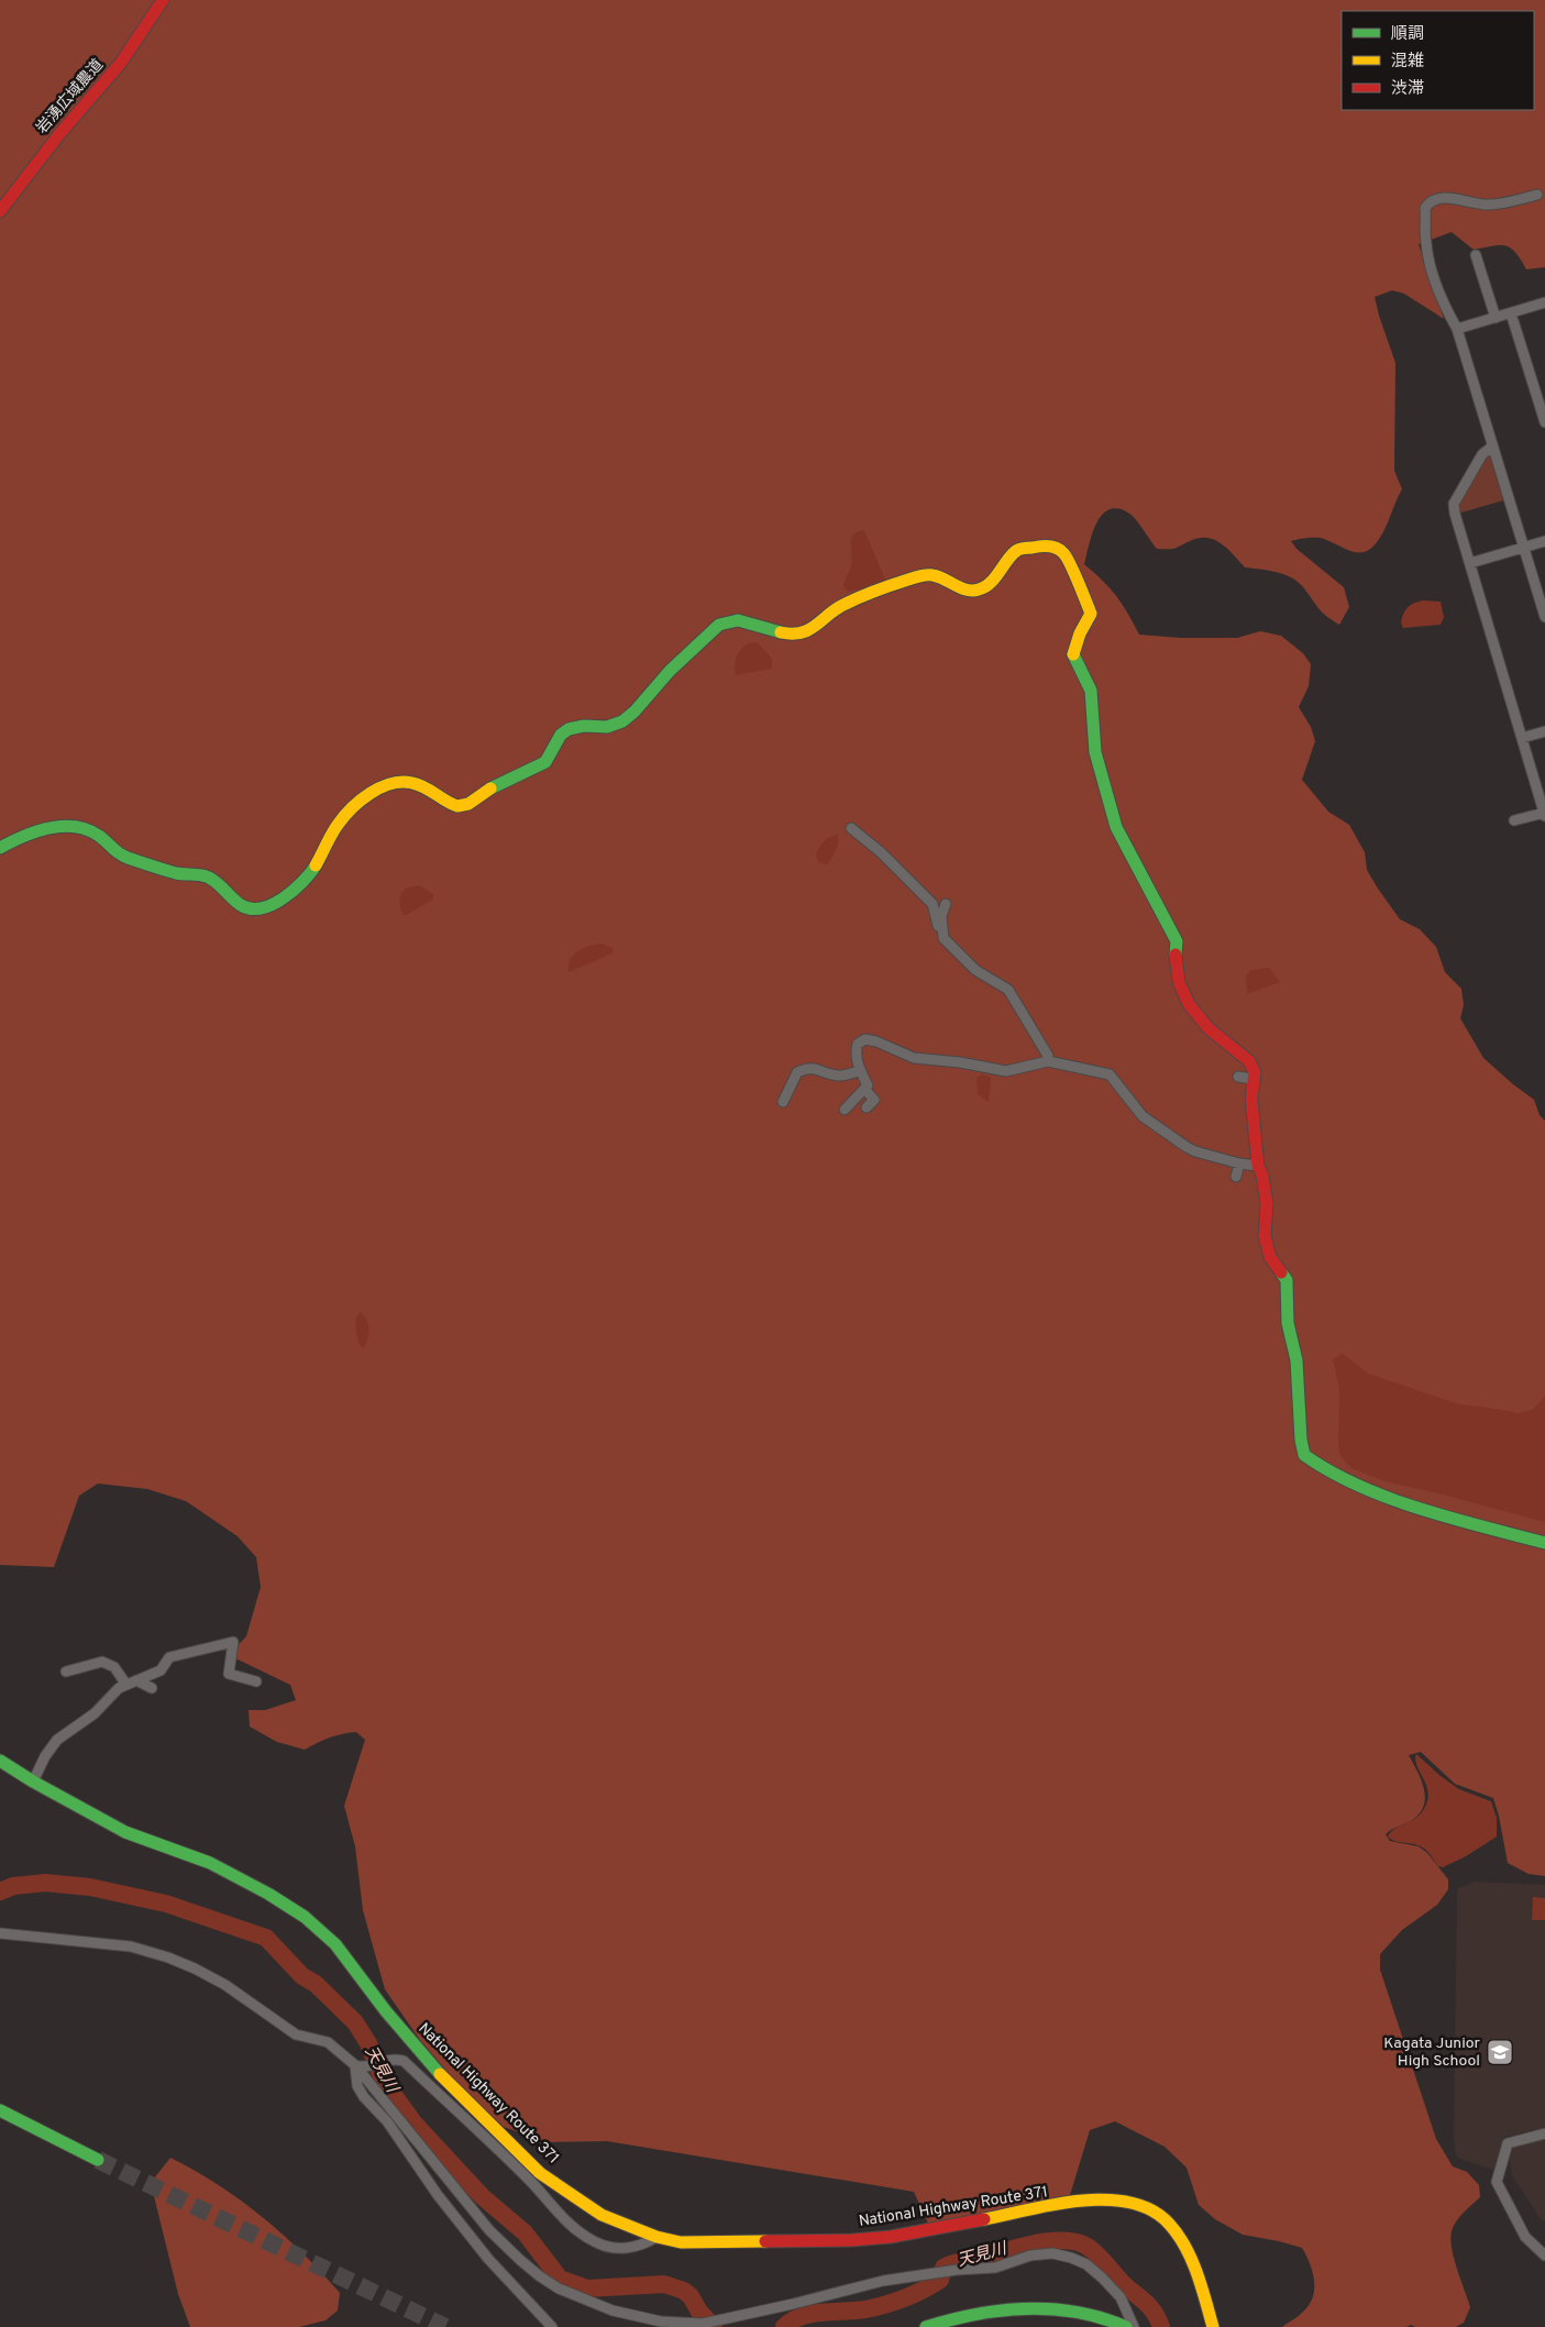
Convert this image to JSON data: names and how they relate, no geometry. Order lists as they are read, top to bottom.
{
  "streets": {
    "main road": ["岩湧広域農道", "National Highway Route 371"]
  },
  "water": ["天見川"],
  "places": {
    "school or university": ["Kagata Junior High School"]
  },
  "legend": ["順調", "混雑", "渋滞"]
}
